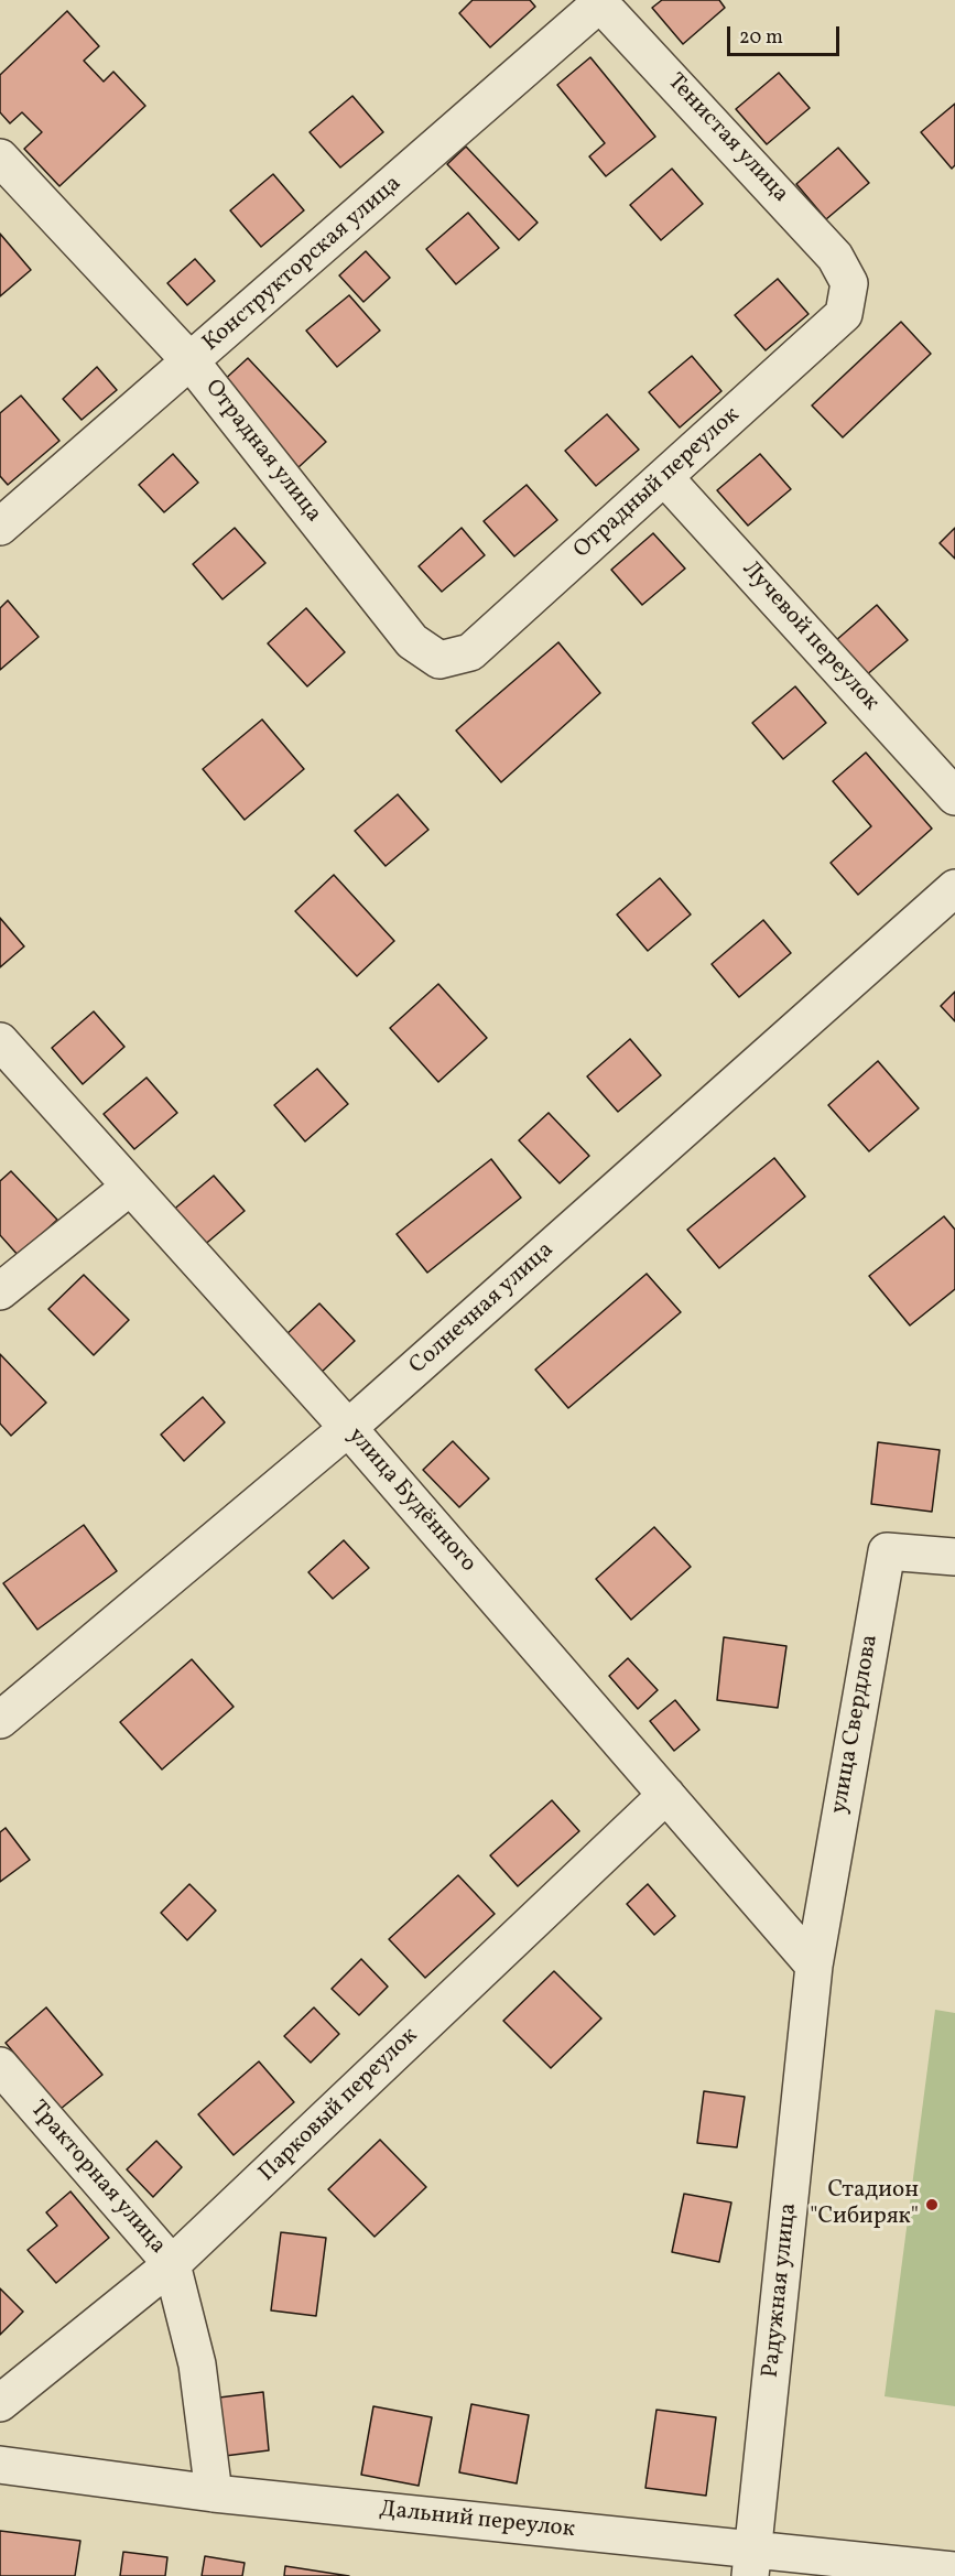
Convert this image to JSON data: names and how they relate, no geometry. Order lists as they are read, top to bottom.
{
  "streets": {
    "street": [
      "Тенистая улица",
      "Конструкторская улица",
      "Отрадная улица",
      "Отрадный переулок",
      "Лучевой переулок",
      "Солнечная улица",
      "улица Будённого",
      "улица Свердлова",
      "Парковый переулок",
      "Тракторная улица",
      "Радужная улица",
      "Дальний переулок"
    ]
  },
  "crossings": [
    ["Тенистая улица", "Конструкторская улица"],
    ["Тенистая улица", "Отрадный переулок"],
    ["Конструкторская улица", "Отрадная улица"],
    ["Отрадная улица", "Отрадный переулок"],
    ["Отрадный переулок", "Лучевой переулок"],
    ["Солнечная улица", "улица Будённого"],
    ["улица Будённого", "улица Свердлова"],
    ["улица Будённого", "Парковый переулок"],
    ["улица Будённого", "Радужная улица"],
    ["улица Свердлова", "Радужная улица"],
    ["Парковый переулок", "Тракторная улица"],
    ["Тракторная улица", "Дальний переулок"],
    ["Радужная улица", "Дальний переулок"]
  ],
  "places": ["Стадион \"Сибиряк\""],
  "scale_bar": "20 m"
}
